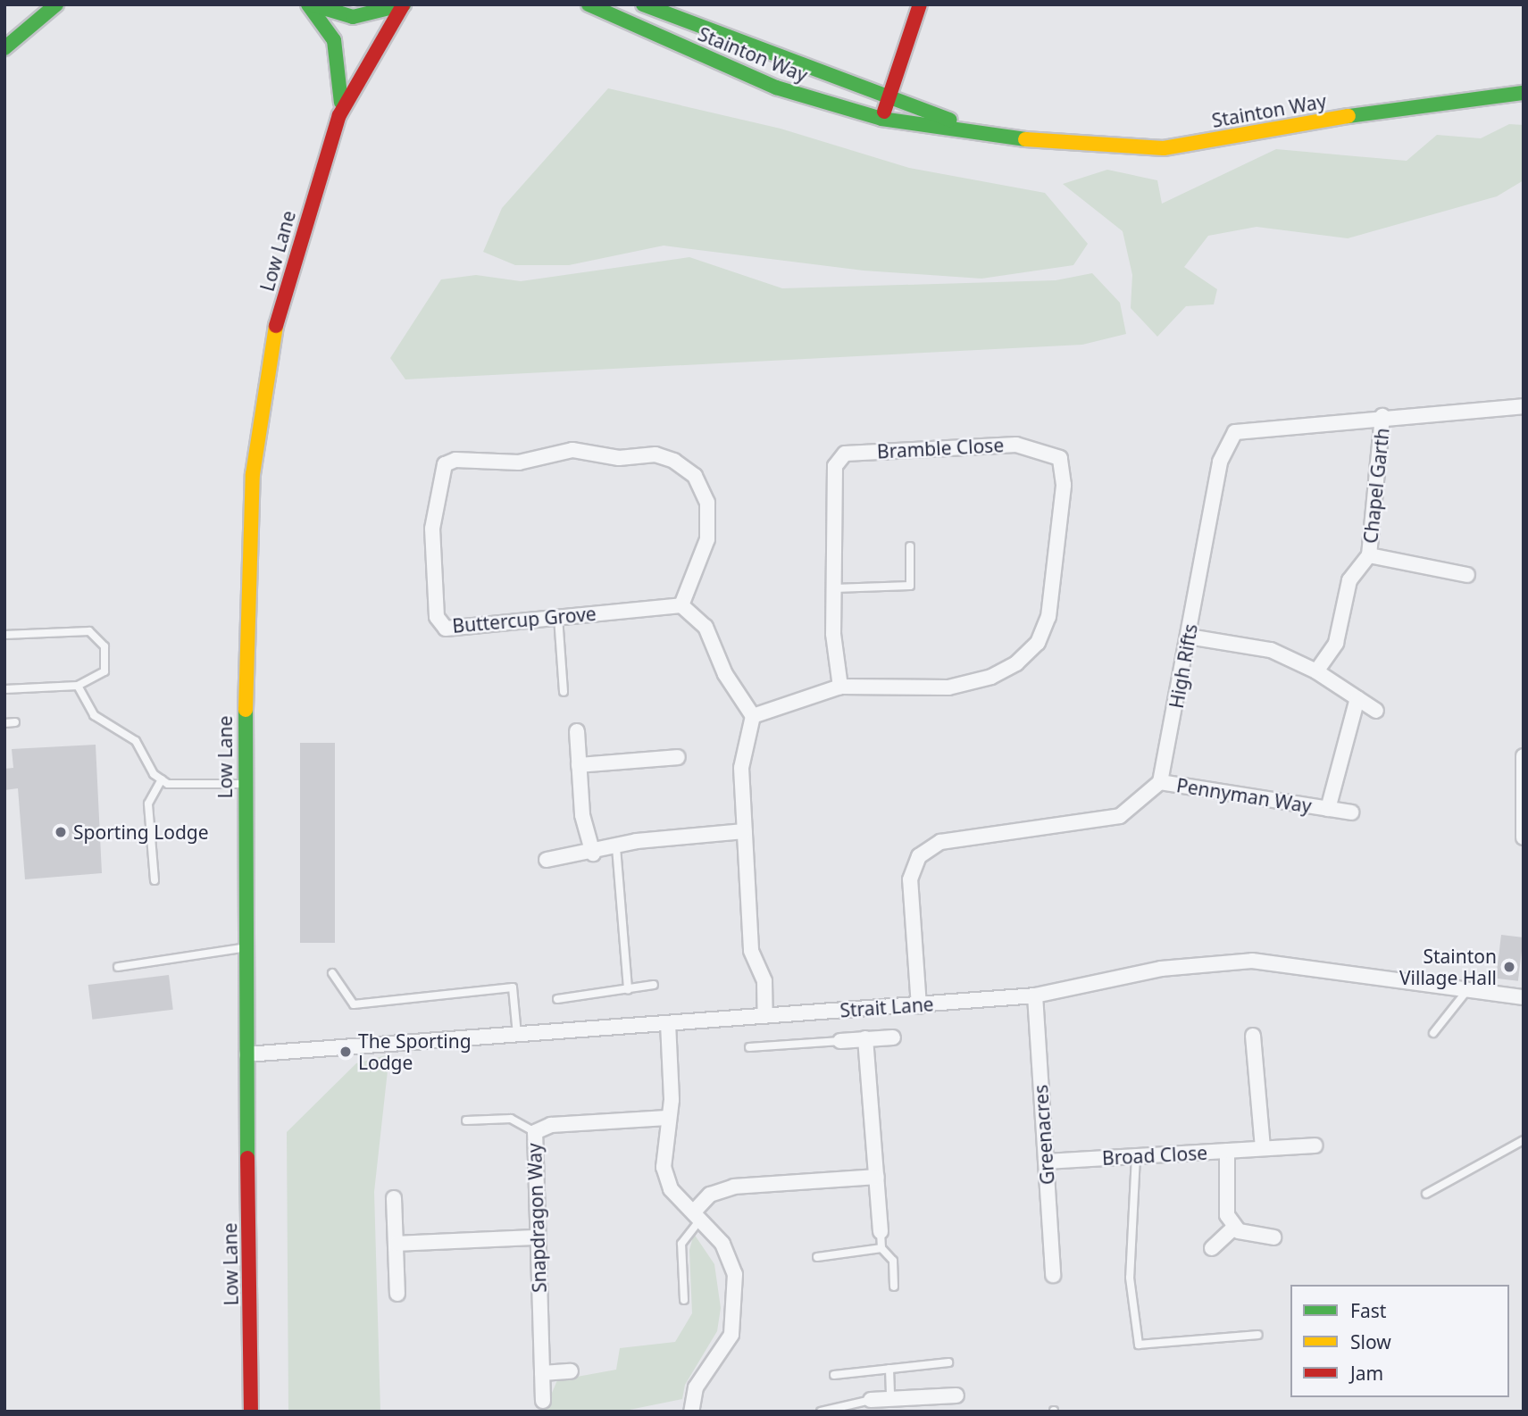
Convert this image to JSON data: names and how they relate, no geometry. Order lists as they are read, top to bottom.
{
  "streets": {
    "main road": ["Stainton Way", "Low Lane"],
    "street": [
      "Bramble Close",
      "Chapel Garth",
      "Buttercup Grove",
      "High Rifts",
      "Pennyman Way",
      "Strait Lane",
      "Greenacres",
      "Broad Close",
      "Snapdragon Way"
    ]
  },
  "crossings": [
    ["Low Lane", "Strait Lane"],
    ["Chapel Garth", "High Rifts"],
    ["High Rifts", "Pennyman Way"],
    ["Strait Lane", "Greenacres"],
    ["Greenacres", "Broad Close"]
  ],
  "places": ["Sporting Lodge", "Stainton Village Hall", "The Sporting Lodge"],
  "legend": ["Fast", "Slow", "Jam"]
}
